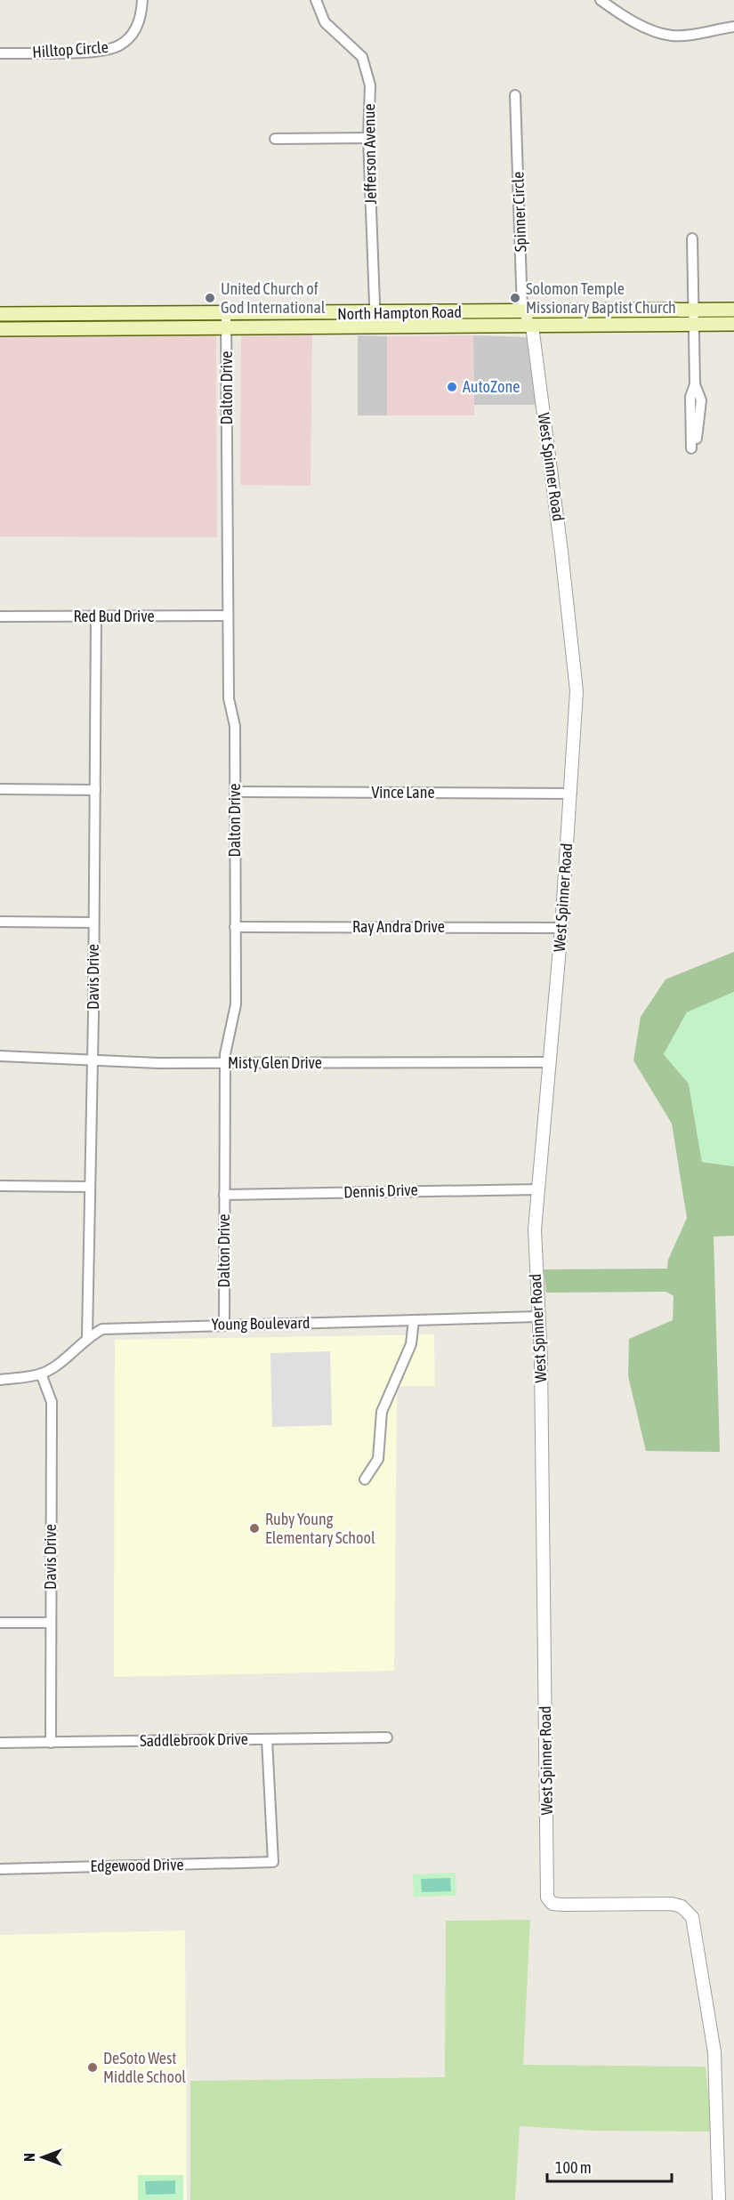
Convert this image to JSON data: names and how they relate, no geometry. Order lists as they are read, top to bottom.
{
  "streets": {
    "main road": ["North Hampton Road"],
    "street": [
      "Hilltop Circle",
      "Jefferson Avenue",
      "Spinner Circle",
      "Dalton Drive",
      "West Spinner Road",
      "Red Bud Drive",
      "Vince Lane",
      "Ray Andra Drive",
      "Davis Drive",
      "Misty Glen Drive",
      "Dennis Drive",
      "Young Boulevard",
      "Saddlebrook Drive",
      "Edgewood Drive"
    ]
  },
  "crossings": [
    ["Jefferson Avenue", "North Hampton Road"],
    ["Spinner Circle", "North Hampton Road"],
    ["Spinner Circle", "West Spinner Road"],
    ["North Hampton Road", "Dalton Drive"],
    ["North Hampton Road", "West Spinner Road"],
    ["Dalton Drive", "Red Bud Drive"],
    ["Dalton Drive", "Vince Lane"],
    ["Dalton Drive", "Ray Andra Drive"],
    ["Dalton Drive", "Misty Glen Drive"],
    ["Dalton Drive", "Dennis Drive"],
    ["Dalton Drive", "Young Boulevard"],
    ["West Spinner Road", "Vince Lane"],
    ["West Spinner Road", "Ray Andra Drive"],
    ["West Spinner Road", "Misty Glen Drive"],
    ["West Spinner Road", "Dennis Drive"],
    ["West Spinner Road", "Young Boulevard"],
    ["Red Bud Drive", "Davis Drive"],
    ["Davis Drive", "Misty Glen Drive"],
    ["Davis Drive", "Young Boulevard"],
    ["Davis Drive", "Saddlebrook Drive"],
    ["Saddlebrook Drive", "Edgewood Drive"]
  ],
  "places": [
    "United Church of God International",
    "Solomon Temple Missionary Baptist Church",
    "AutoZone",
    "Ruby Young Elementary School",
    "DeSoto West Middle School"
  ],
  "scale_bar": "100 m",
  "north": "left"
}
